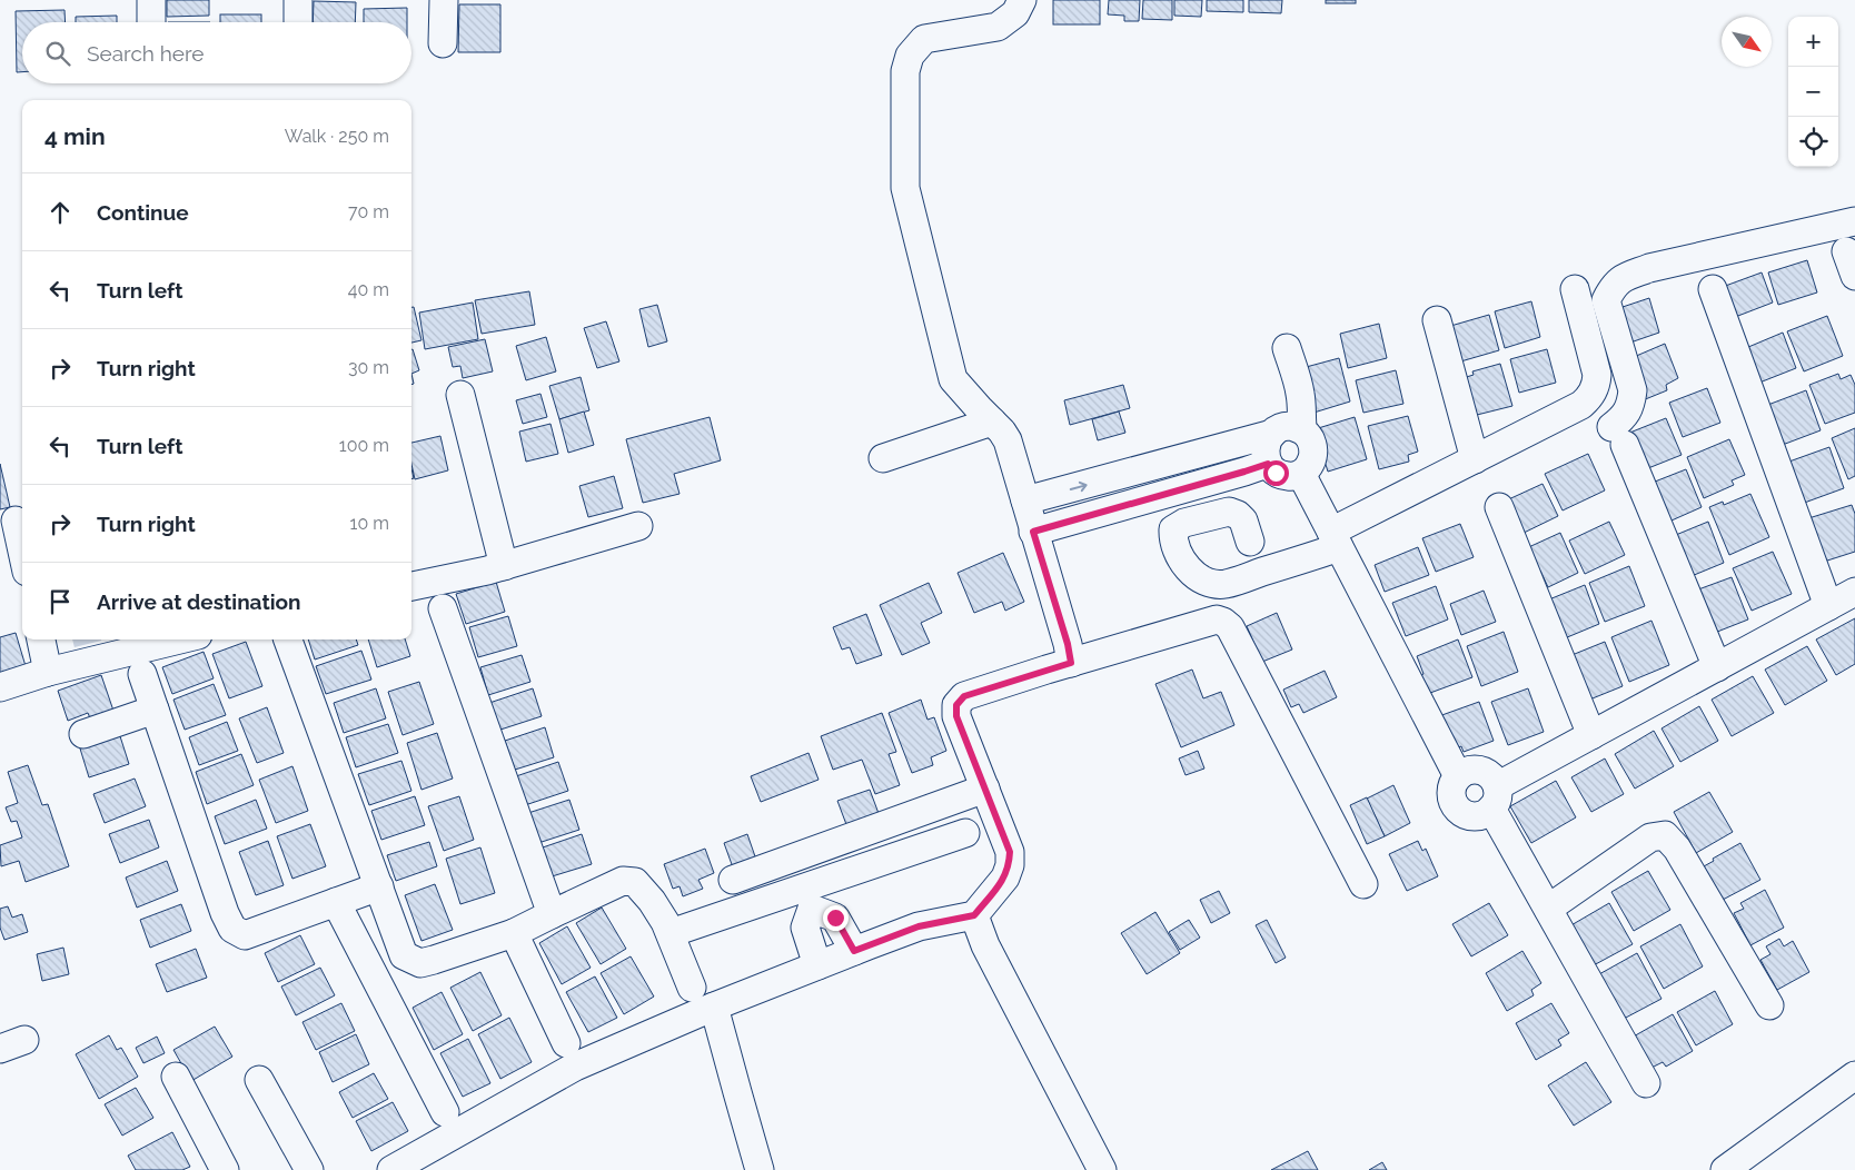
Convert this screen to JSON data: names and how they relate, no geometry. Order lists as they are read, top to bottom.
{
  "north": "bottom right",
  "page": {
    "map_buttons": ["+", "−"],
    "search": "Search here",
    "heading": ["4 min", "Walk · 250 m"],
    "list": [
      ["Continue", "70 m"],
      ["Turn left", "40 m"],
      ["Turn right", "30 m"],
      ["Turn left", "100 m"],
      ["Turn right", "10 m"],
      "Arrive at destination"
    ]
  }
}
